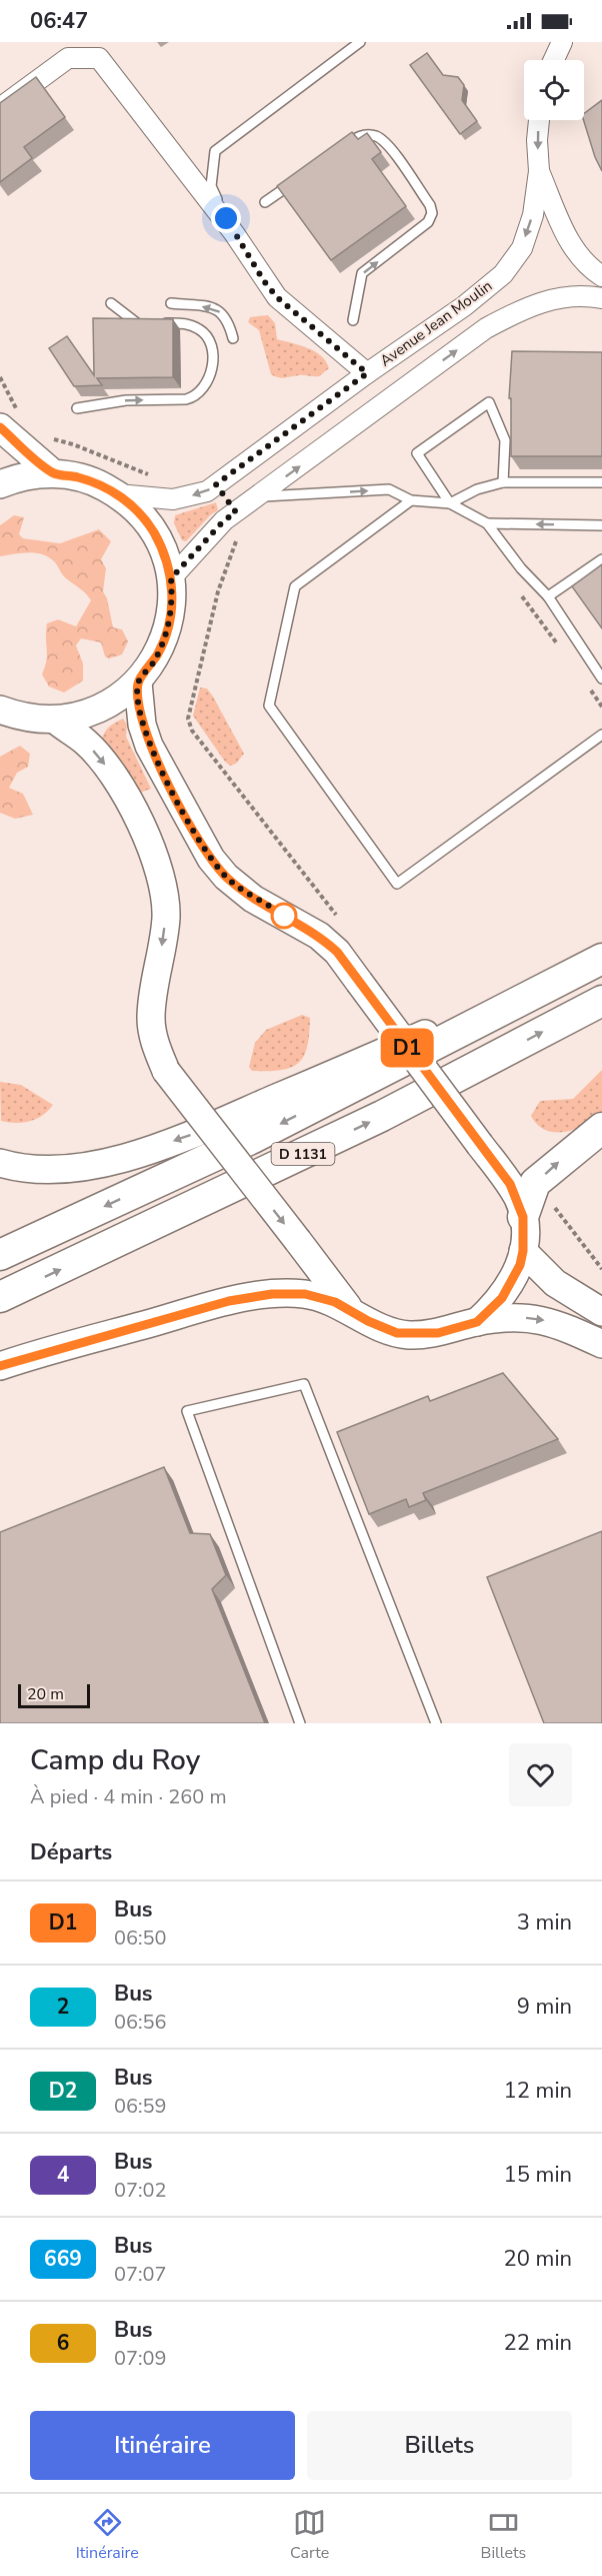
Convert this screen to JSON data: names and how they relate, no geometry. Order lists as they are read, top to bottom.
{
  "streets": {
    "main road": ["D 1131"],
    "street": ["Avenue Jean Moulin"]
  },
  "lines": ["bus line D1"],
  "scale_bar": "20 m",
  "page": {
    "status": "06:47",
    "on_map": "D1",
    "scale": "20 m",
    "heading": [
      ["Camp du Roy", "À pied · 4 min · 260 m"],
      "Départs"
    ],
    "list": [
      {
        "mark": "D1",
        "name": "Bus",
        "note": "06:50",
        "value": "3 min"
      },
      {
        "mark": "2",
        "name": "Bus",
        "note": "06:56",
        "value": "9 min"
      },
      {
        "mark": "D2",
        "name": "Bus",
        "note": "06:59",
        "value": "12 min"
      },
      {
        "mark": "4",
        "name": "Bus",
        "note": "07:02",
        "value": "15 min"
      },
      {
        "mark": "669",
        "name": "Bus",
        "note": "07:07",
        "value": "20 min"
      },
      {
        "mark": "6",
        "name": "Bus",
        "note": "07:09",
        "value": "22 min"
      }
    ],
    "buttons": ["Itinéraire", "Billets"],
    "tabs": ["Itinéraire", "Carte", "Billets"]
  }
}
